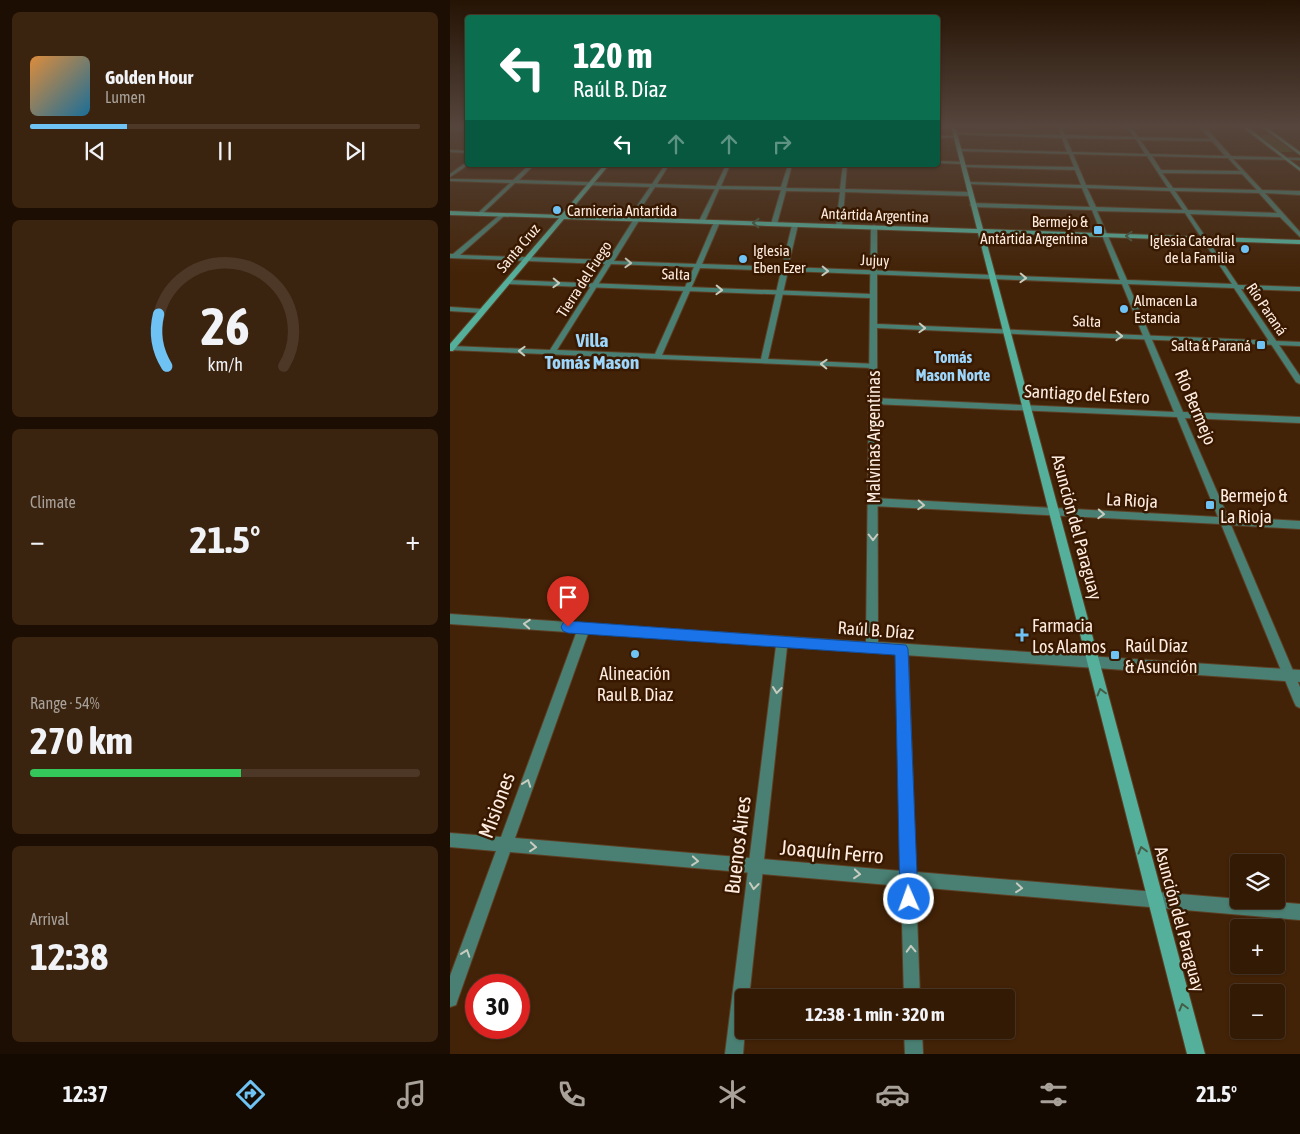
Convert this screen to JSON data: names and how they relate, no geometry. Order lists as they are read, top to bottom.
{
  "streets": {
    "main road": ["Antártida Argentina", "Santa Cruz", "Asunción del Paraguay"],
    "street": [
      "Jujuy",
      "Salta",
      "Tierra del Fuego",
      "Río Paraná",
      "Santiago del Estero",
      "Río Bermejo",
      "Malvinas Argentinas",
      "La Rioja",
      "Raúl B. Díaz",
      "Misiones",
      "Buenos Aires",
      "Joaquín Ferro"
    ]
  },
  "crossings": [
    ["Antártida Argentina", "Santa Cruz"],
    ["Antártida Argentina", "Tierra del Fuego"],
    ["Antártida Argentina", "Río Paraná"],
    ["Antártida Argentina", "Río Bermejo"],
    ["Antártida Argentina", "Malvinas Argentinas"],
    ["Antártida Argentina", "Asunción del Paraguay"],
    ["Santa Cruz", "Jujuy"],
    ["Santa Cruz", "Salta"],
    ["Jujuy", "Tierra del Fuego"],
    ["Jujuy", "Río Paraná"],
    ["Jujuy", "Río Bermejo"],
    ["Jujuy", "Malvinas Argentinas"],
    ["Jujuy", "Asunción del Paraguay"],
    ["Salta", "Tierra del Fuego"],
    ["Salta", "Río Paraná"],
    ["Salta", "Río Bermejo"],
    ["Salta", "Malvinas Argentinas"],
    ["Salta", "Asunción del Paraguay"],
    ["Santiago del Estero", "Río Bermejo"],
    ["Santiago del Estero", "Malvinas Argentinas"],
    ["Santiago del Estero", "Asunción del Paraguay"],
    ["Río Bermejo", "La Rioja"],
    ["Río Bermejo", "Raúl B. Díaz"],
    ["Malvinas Argentinas", "La Rioja"],
    ["Malvinas Argentinas", "Raúl B. Díaz"],
    ["La Rioja", "Asunción del Paraguay"],
    ["Asunción del Paraguay", "Raúl B. Díaz"],
    ["Asunción del Paraguay", "Joaquín Ferro"],
    ["Raúl B. Díaz", "Misiones"],
    ["Raúl B. Díaz", "Buenos Aires"],
    ["Misiones", "Joaquín Ferro"],
    ["Buenos Aires", "Joaquín Ferro"]
  ],
  "one_way": [
    "La Rioja",
    "Asunción del Paraguay",
    "Misiones",
    "Buenos Aires",
    "Joaquín Ferro"
  ],
  "districts": ["Villa Tomás Mason", "Tomás Mason Norte"],
  "places": {
    "other": [
      "Carniceria Antartida",
      "Iglesia Catedral de la Familia",
      "Iglesia Eben Ezer",
      "Almacen La Estancia",
      "Alineación Raul B. Diaz"
    ],
    "transit": [
      "Bermejo & Antártida Argentina",
      "Salta & Paraná",
      "Bermejo & La Rioja",
      "Raúl Díaz & Asunción"
    ],
    "health": ["Farmacia Los Alamos"]
  },
  "page": {
    "turn": ["120 m", "Raúl B. Díaz"],
    "song": ["Golden Hour", "Lumen"],
    "tile": [
      "Climate",
      ["Range · 54%", "270 km"],
      ["Arrival", "12:38"]
    ],
    "heat": ["−", "21.5°", "+"],
    "map_buttons": ["+", "−"],
    "limit": "30",
    "trip": "12:38 · 1 min · 320 m",
    "tabs": ["12:37", "21.5°"],
    "gauge": ["26", "km/h"]
  }
}
